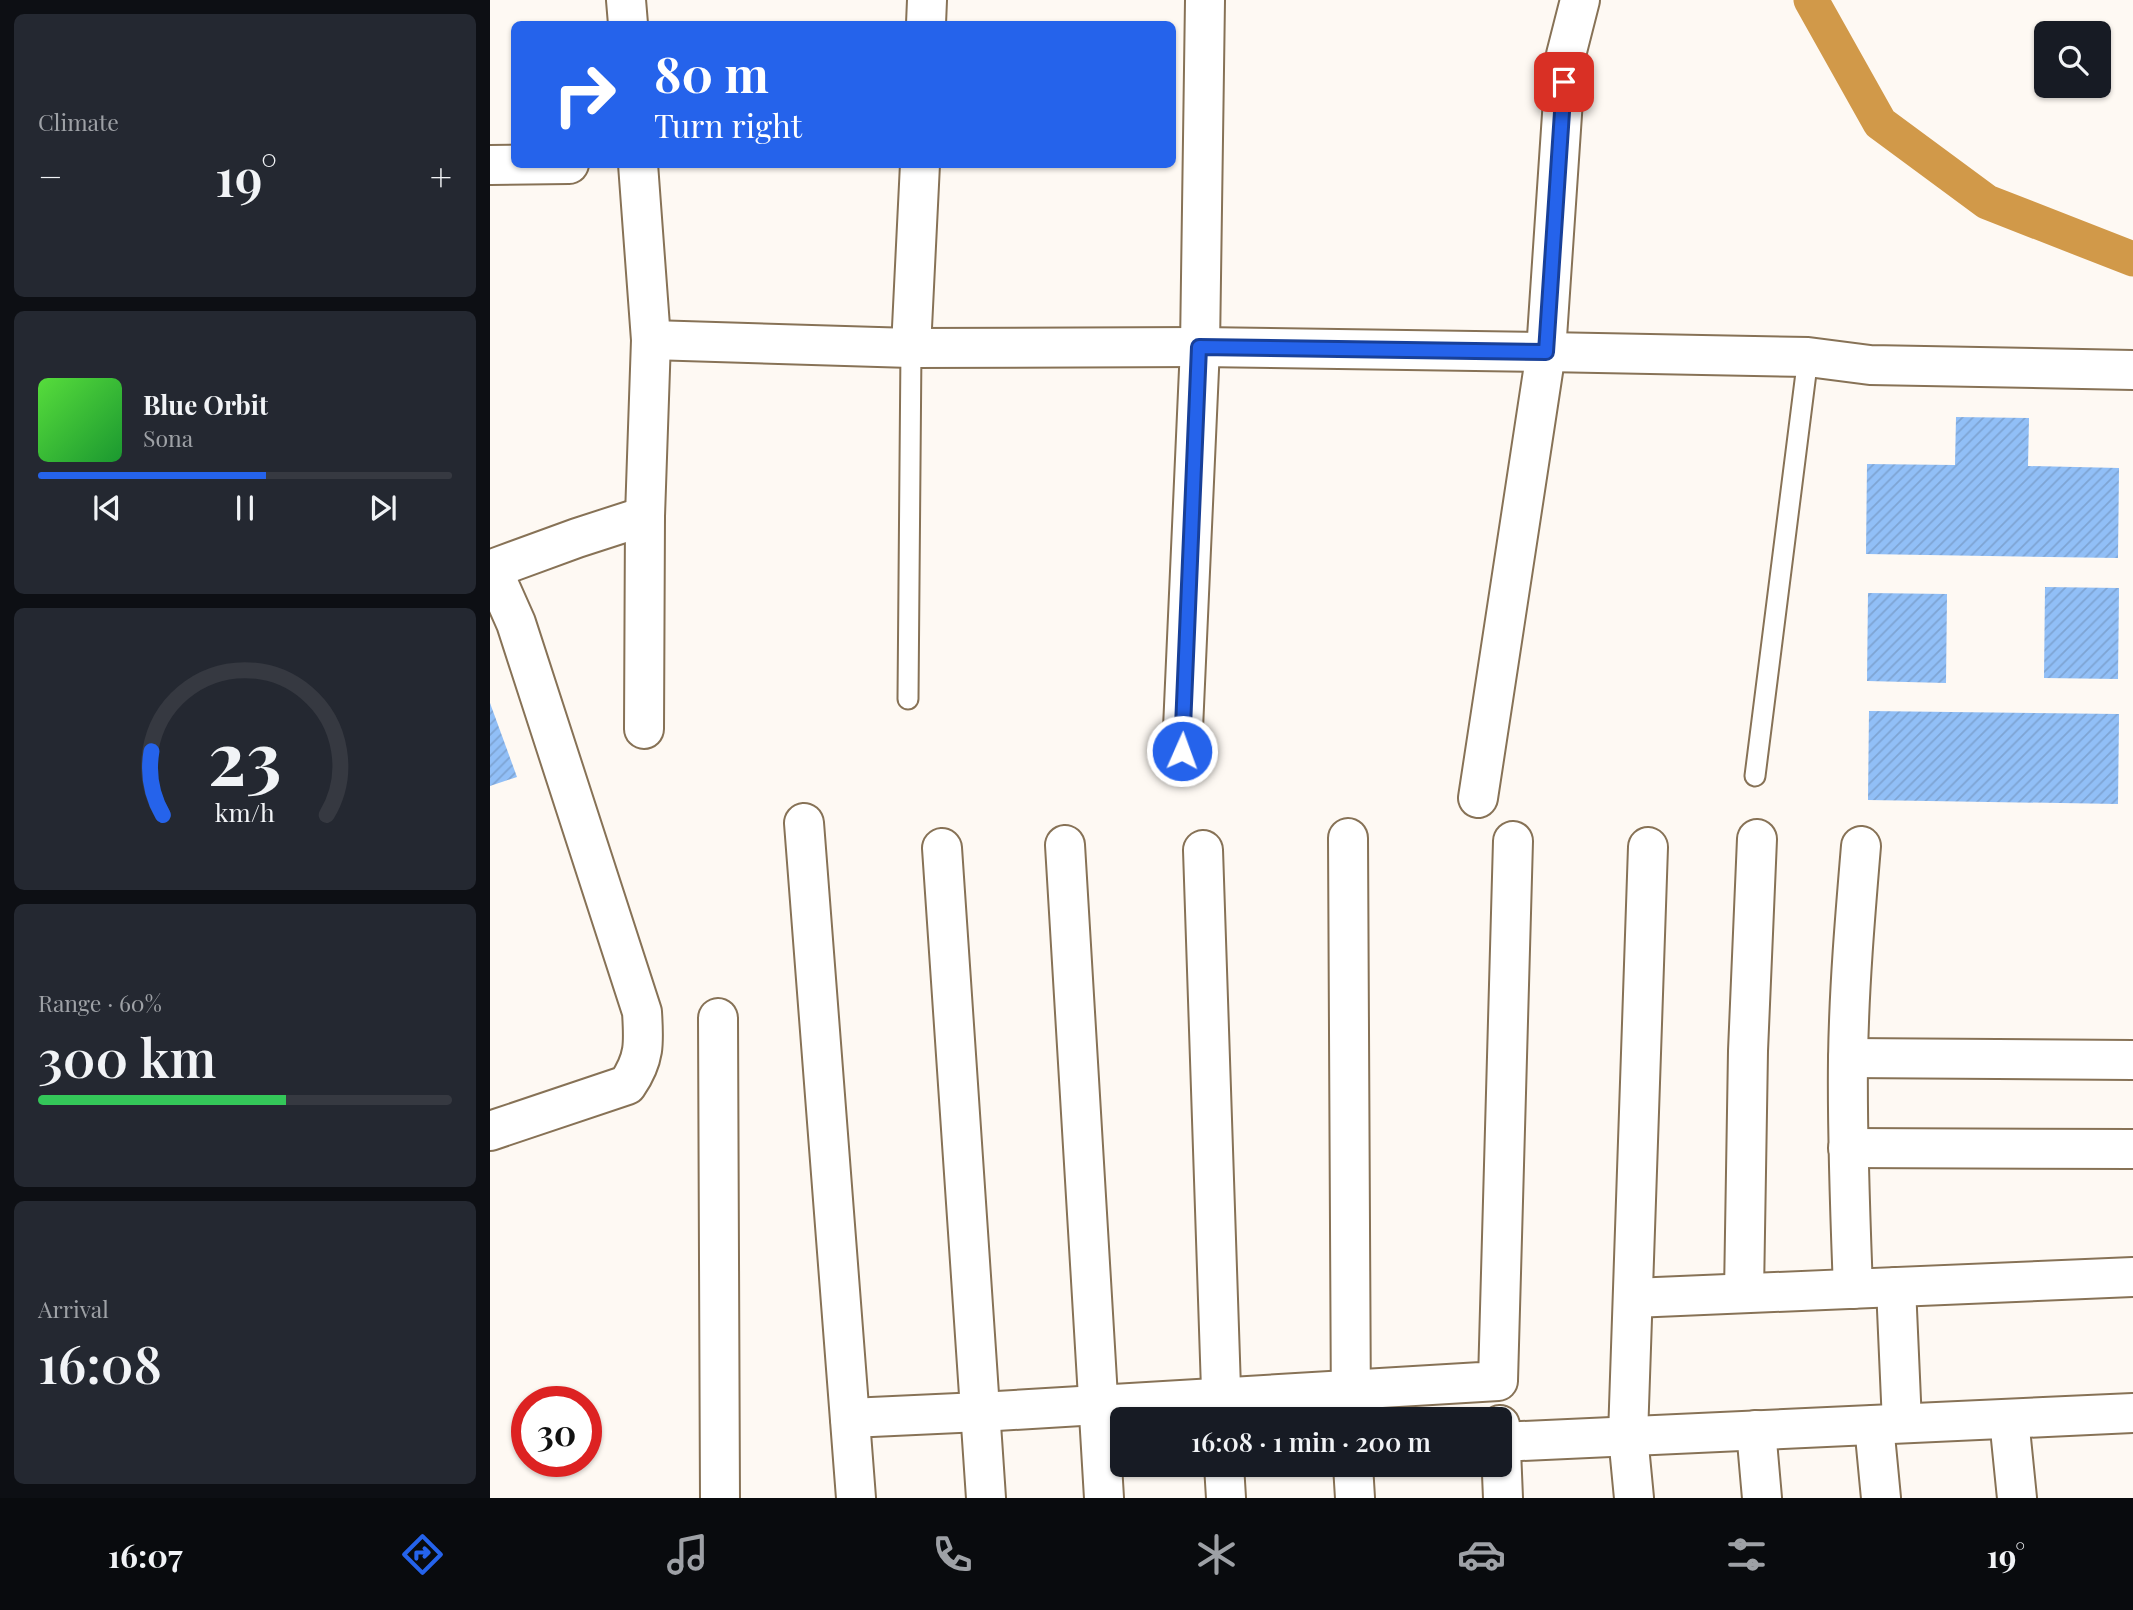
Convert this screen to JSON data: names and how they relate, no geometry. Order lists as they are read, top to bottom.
{
  "page": {
    "tile": [
      "Climate",
      ["Range · 60%", "300 km"],
      ["Arrival", "16:08"]
    ],
    "turn": ["80 m", "Turn right"],
    "heat": ["−", "19°", "+"],
    "song": ["Blue Orbit", "Sona"],
    "limit": "30",
    "trip": "16:08 · 1 min · 200 m",
    "tabs": ["16:07", "19°"],
    "gauge": ["23", "km/h"]
  }
}
